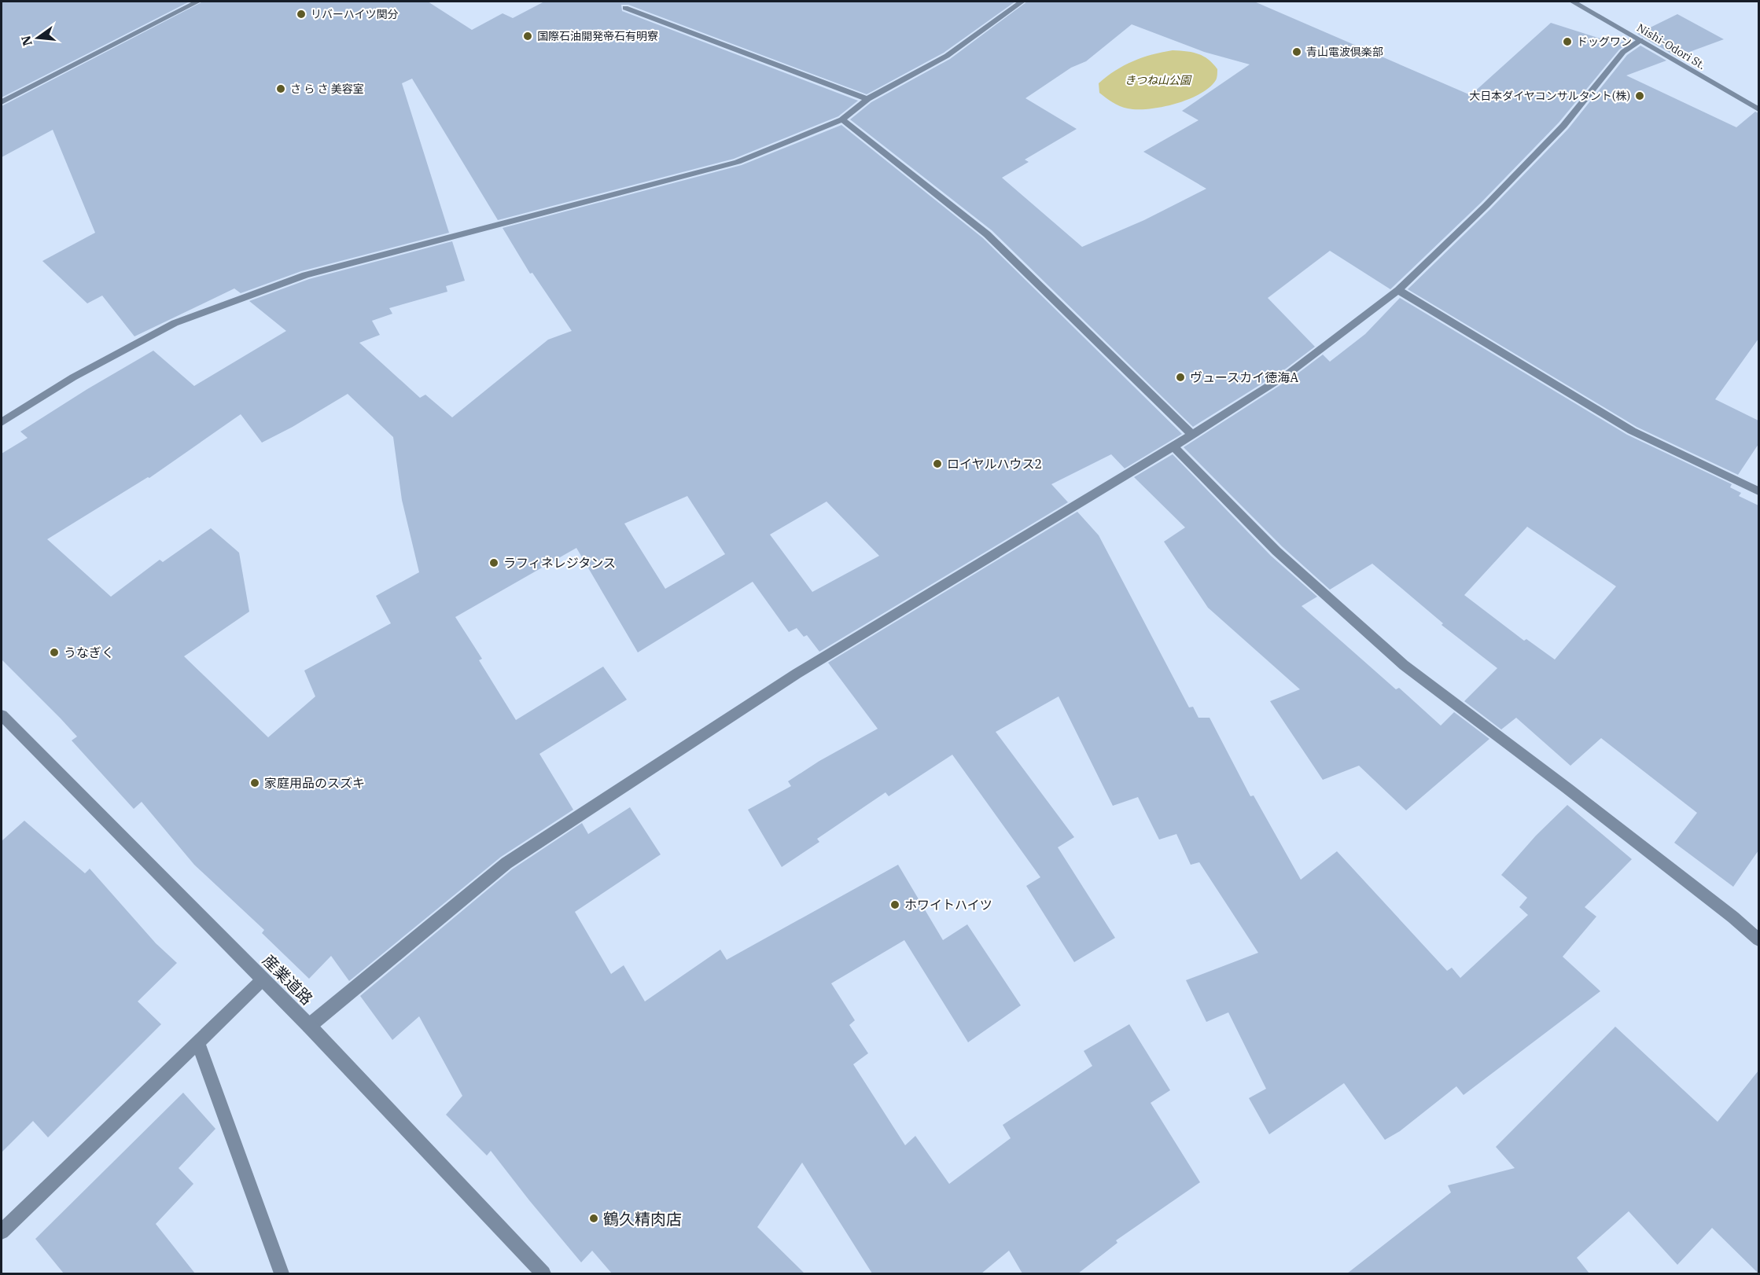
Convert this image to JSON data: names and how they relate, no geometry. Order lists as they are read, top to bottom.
{
  "streets": {
    "street": ["Nishi-Odori St.", "産業道路"]
  },
  "parks": ["きつね山公園"],
  "places": [
    "リバーハイツ関分",
    "国際石油開発帝石有明寮",
    "ドッグワン",
    "青山電波倶楽部",
    "さ ら さ 美容室",
    "大日本ダイヤコンサルタント(株)",
    "ヴュースカイ徳海A",
    "ロイヤルハウス2",
    "ラフィネレジタンス",
    "うなぎく",
    "家庭用品のスズキ",
    "ホワイトハイツ",
    "鶴久精肉店"
  ],
  "north": "left"
}
